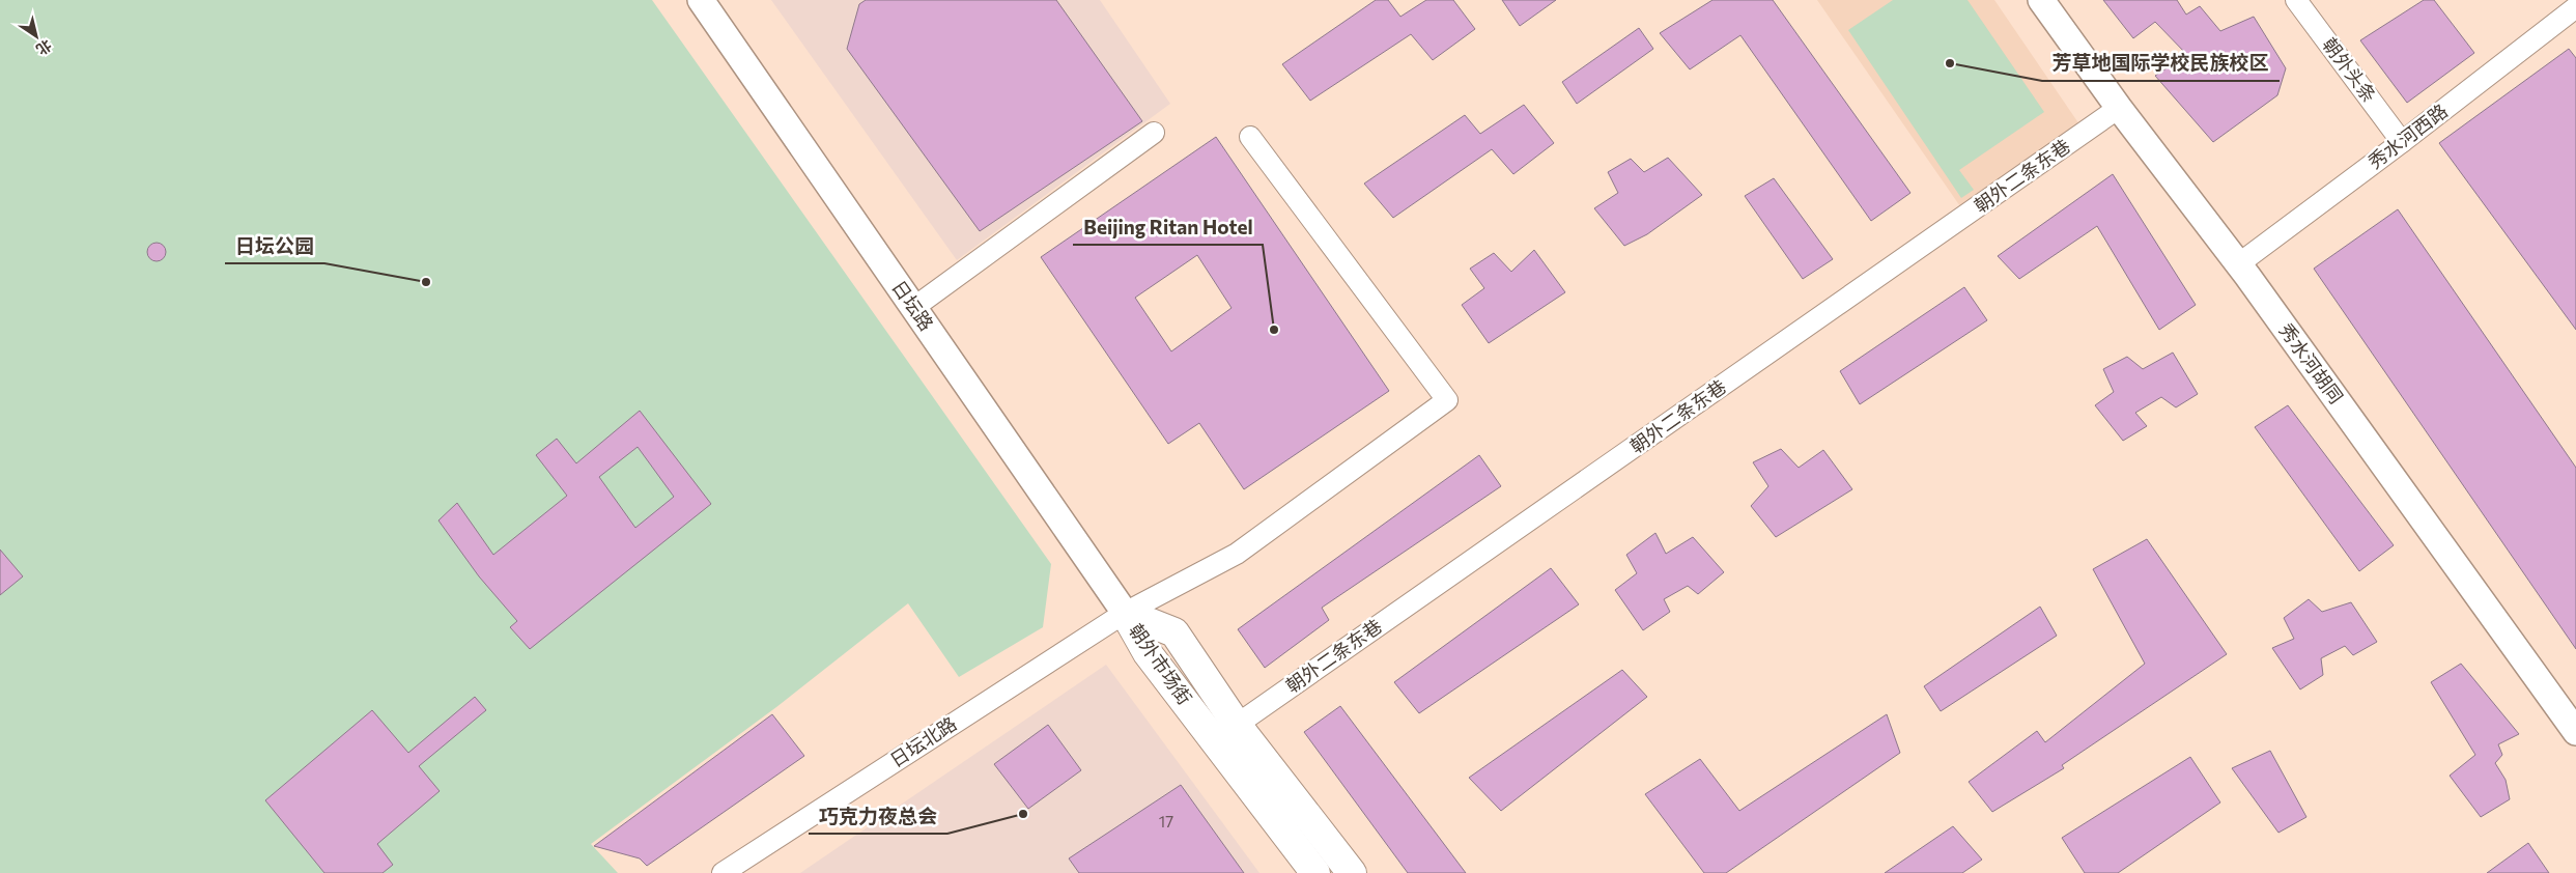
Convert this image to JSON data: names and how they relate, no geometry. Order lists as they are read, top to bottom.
{
  "streets": {
    "main road": ["朝外市场街"],
    "street": [
      "朝外头条",
      "秀水河西路",
      "朝外二条东巷",
      "日坛路",
      "秀水河胡同",
      "日坛北路"
    ]
  },
  "crossings": [
    ["朝外头条", "秀水河西路"],
    ["秀水河西路", "秀水河胡同"],
    ["朝外二条东巷", "秀水河胡同"],
    ["朝外二条东巷", "朝外市场街"],
    ["日坛路", "朝外市场街"],
    ["日坛路", "日坛北路"],
    ["朝外市场街", "日坛北路"]
  ],
  "places": [
    "芳草地国际学校民族校区",
    "日坛公园",
    "Beijing Ritan Hotel",
    "巧克力夜总会"
  ],
  "house_numbers": ["17"],
  "north": "bottom right"
}
